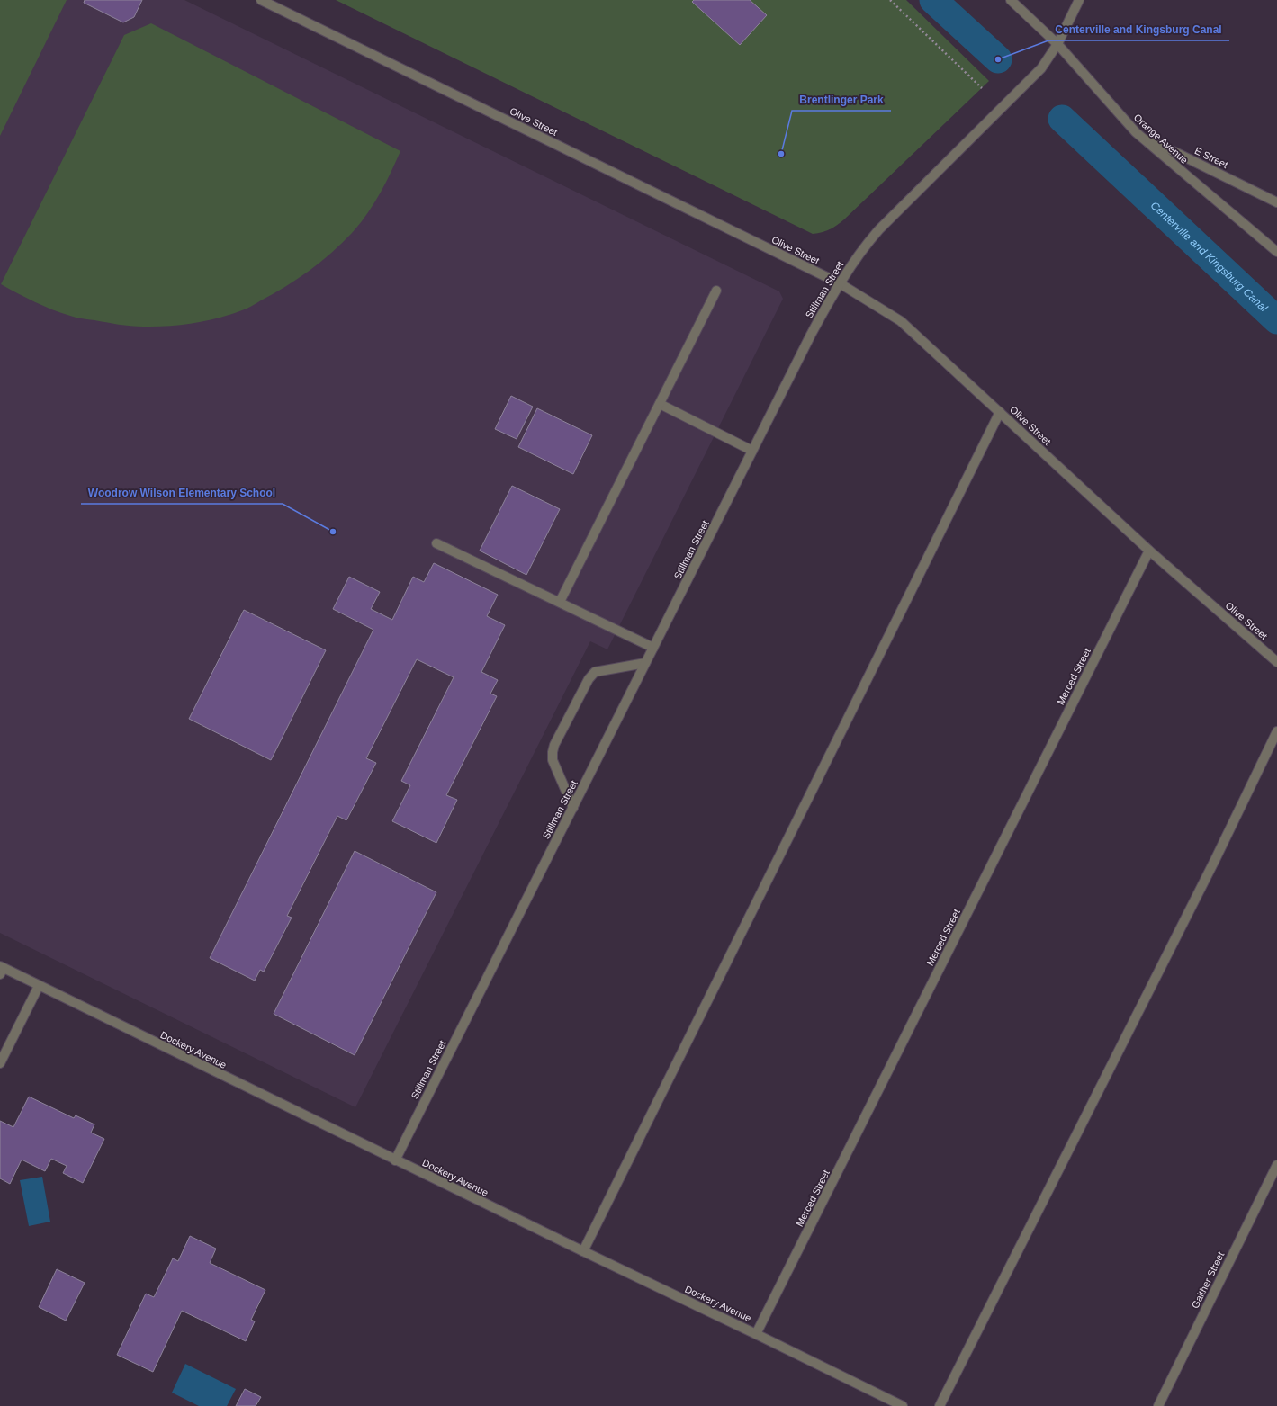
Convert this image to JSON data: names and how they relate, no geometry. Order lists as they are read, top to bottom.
{
  "streets": {
    "street": [
      "Olive Street",
      "Orange Avenue",
      "E Street",
      "Stillman Street",
      "Merced Street",
      "Dockery Avenue",
      "Gaither Street"
    ]
  },
  "crossings": [
    ["Olive Street", "Stillman Street"],
    ["Olive Street", "Merced Street"],
    ["Orange Avenue", "E Street"],
    ["Orange Avenue", "Stillman Street"],
    ["Stillman Street", "Dockery Avenue"],
    ["Merced Street", "Dockery Avenue"]
  ],
  "water": ["Centerville and Kingsburg Canal"],
  "places": ["Centerville and Kingsburg Canal", "Brentlinger Park", "Woodrow Wilson Elementary School"]
}
